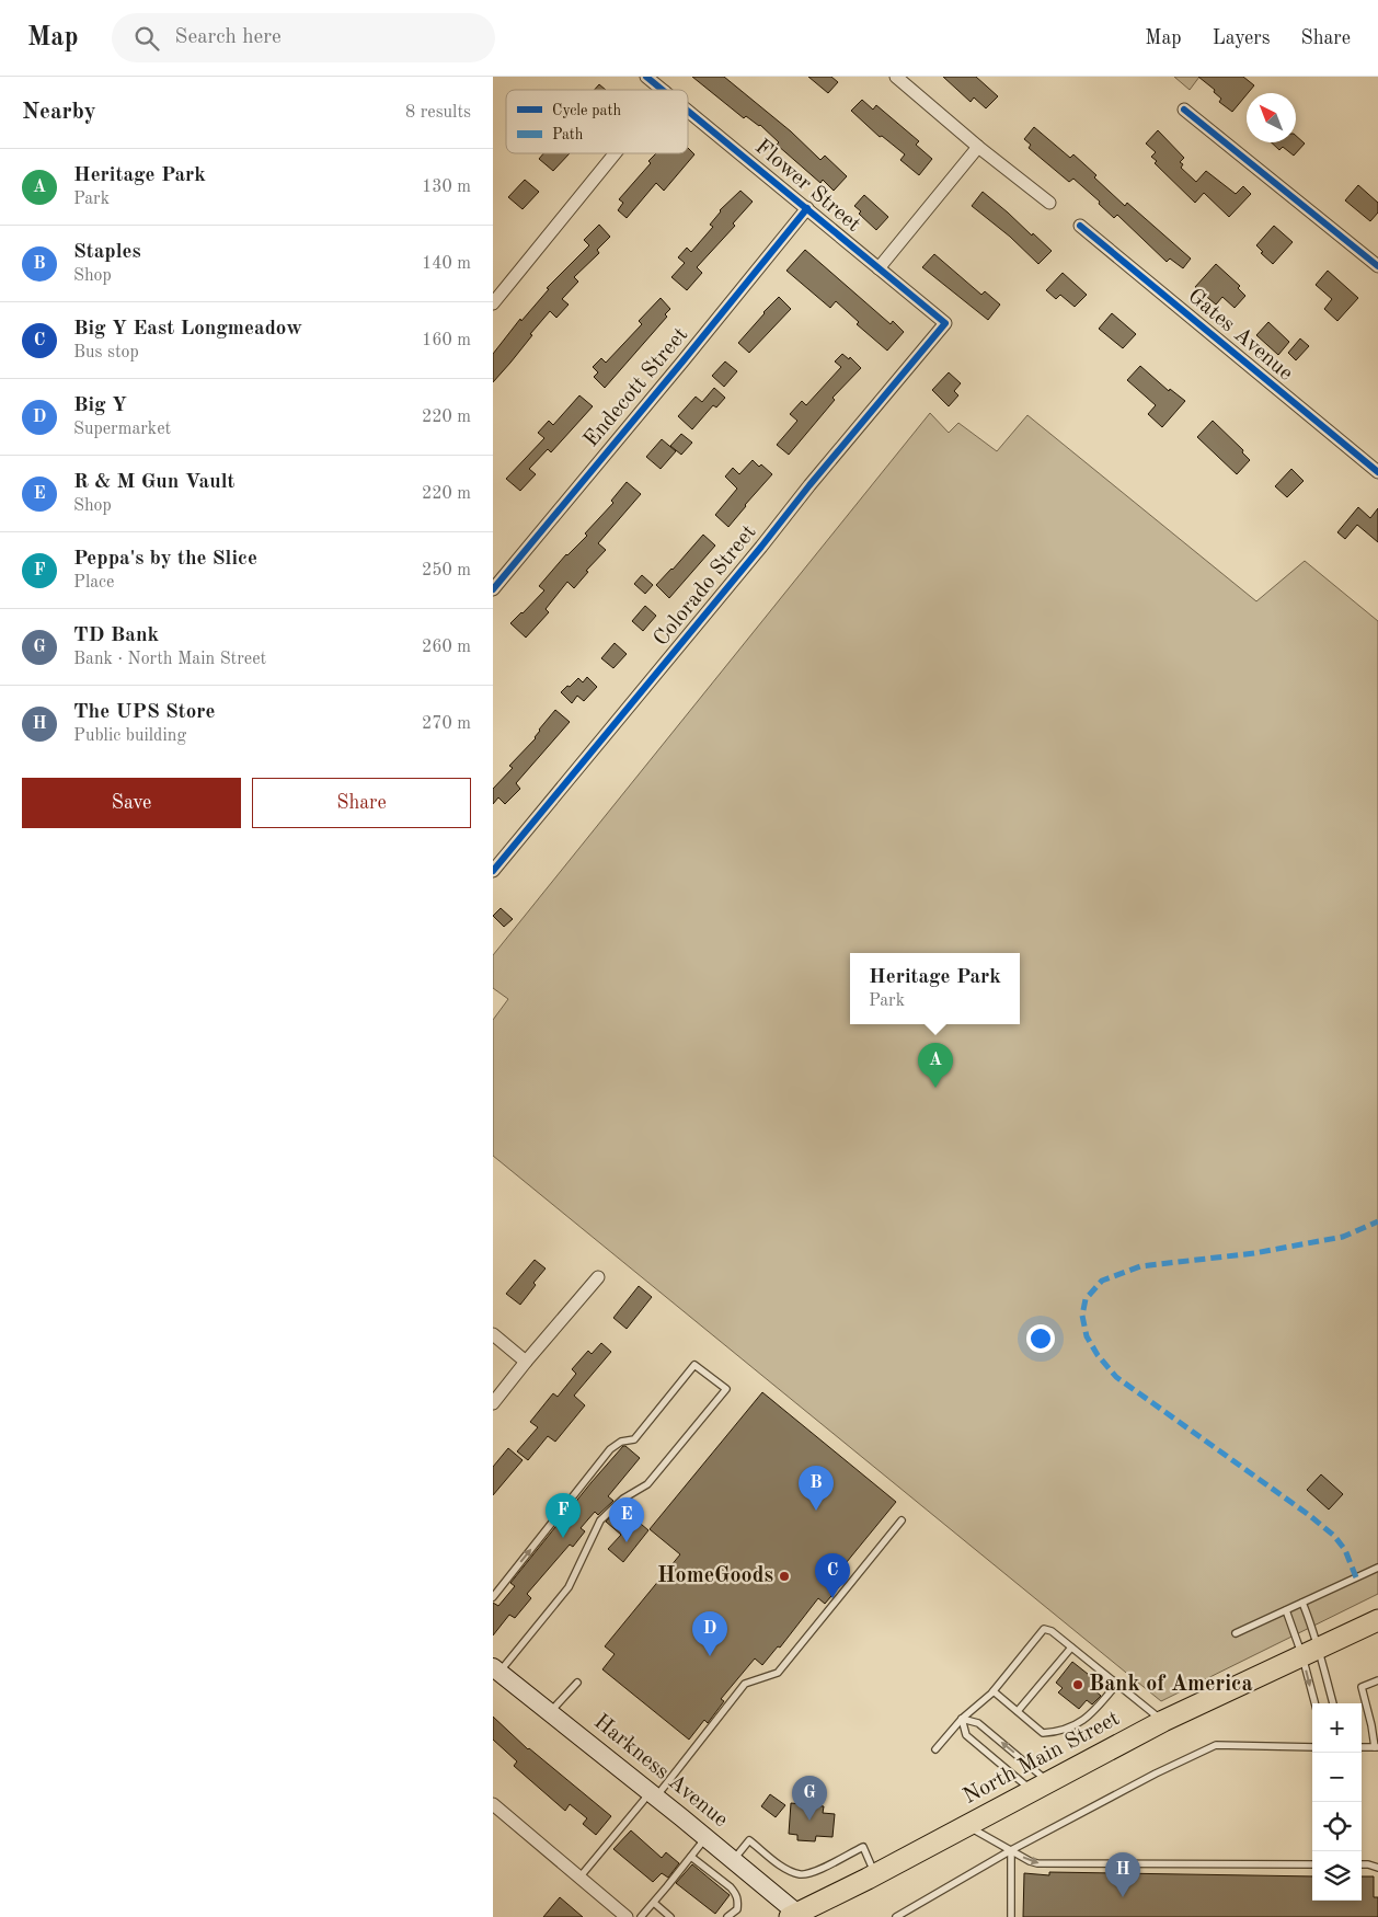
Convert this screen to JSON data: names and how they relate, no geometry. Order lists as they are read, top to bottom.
{
  "streets": {
    "main road": ["North Main Street", "Harkness Avenue"],
    "street": [
      "Flower Street",
      "Gates Avenue",
      "Endecott Street",
      "Colorado Street"
    ]
  },
  "crossings": [
    ["Flower Street", "Endecott Street"],
    ["Flower Street", "Colorado Street"],
    ["North Main Street", "Harkness Avenue"]
  ],
  "places": ["HomeGoods", "Bank of America"],
  "legend": ["Cycle path", "Path"],
  "north": "top left",
  "page": {
    "header": "Map",
    "search": "Search here",
    "nav": ["Map", "Layers", "Share"],
    "heading": ["Nearby", "8 results"],
    "list": [
      {
        "mark": "A",
        "name": "Heritage Park",
        "note": "Park",
        "value": "130 m"
      },
      {
        "mark": "B",
        "name": "Staples",
        "note": "Shop",
        "value": "140 m"
      },
      {
        "mark": "C",
        "name": "Big Y East Longmeadow",
        "note": "Bus stop",
        "value": "160 m"
      },
      {
        "mark": "D",
        "name": "Big Y",
        "note": "Supermarket",
        "value": "220 m"
      },
      {
        "mark": "E",
        "name": "R & M Gun Vault",
        "note": "Shop",
        "value": "220 m"
      },
      {
        "mark": "F",
        "name": "Peppa's by the Slice",
        "note": "Place",
        "value": "250 m"
      },
      {
        "mark": "G",
        "name": "TD Bank",
        "note": "Bank · North Main Street",
        "value": "260 m"
      },
      {
        "mark": "H",
        "name": "The UPS Store",
        "note": "Public building",
        "value": "270 m"
      }
    ],
    "buttons": ["Save", "Share"],
    "popup": ["Heritage Park", "Park"],
    "pins": [
      "A",
      "B",
      "F",
      "E",
      "C",
      "D",
      "G",
      "H"
    ],
    "map_buttons": ["+", "−"]
  }
}
